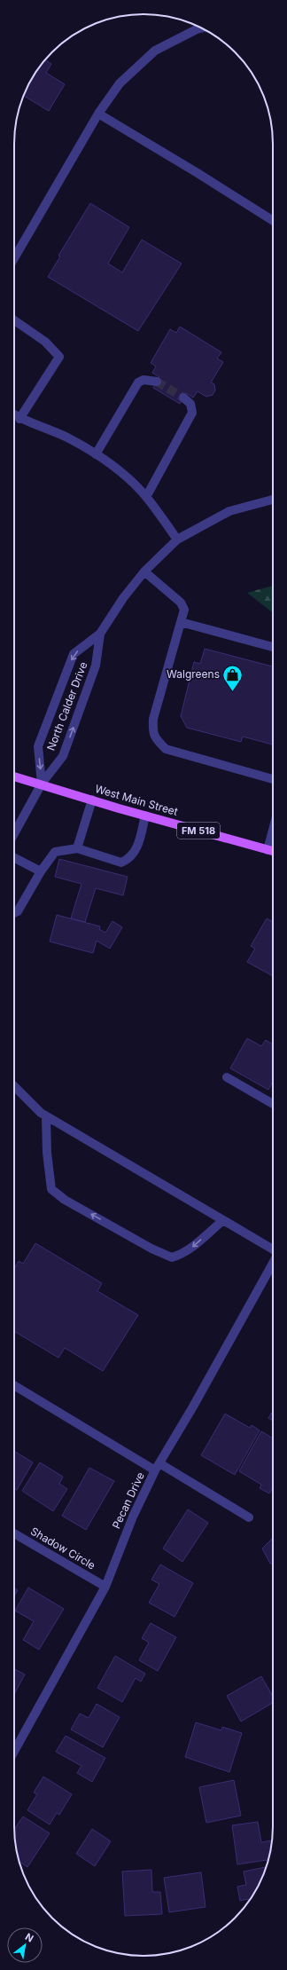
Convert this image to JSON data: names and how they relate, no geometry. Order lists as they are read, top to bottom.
{
  "streets": {
    "main road": ["West Main Street", "FM 518"],
    "street": ["North Calder Drive", "Pecan Drive", "Shadow Circle"]
  },
  "crossings": [
    ["North Calder Drive", "West Main Street"],
    ["Pecan Drive", "Shadow Circle"]
  ],
  "places": {
    "shop": ["Walgreens"]
  },
  "north": "top right"
}
